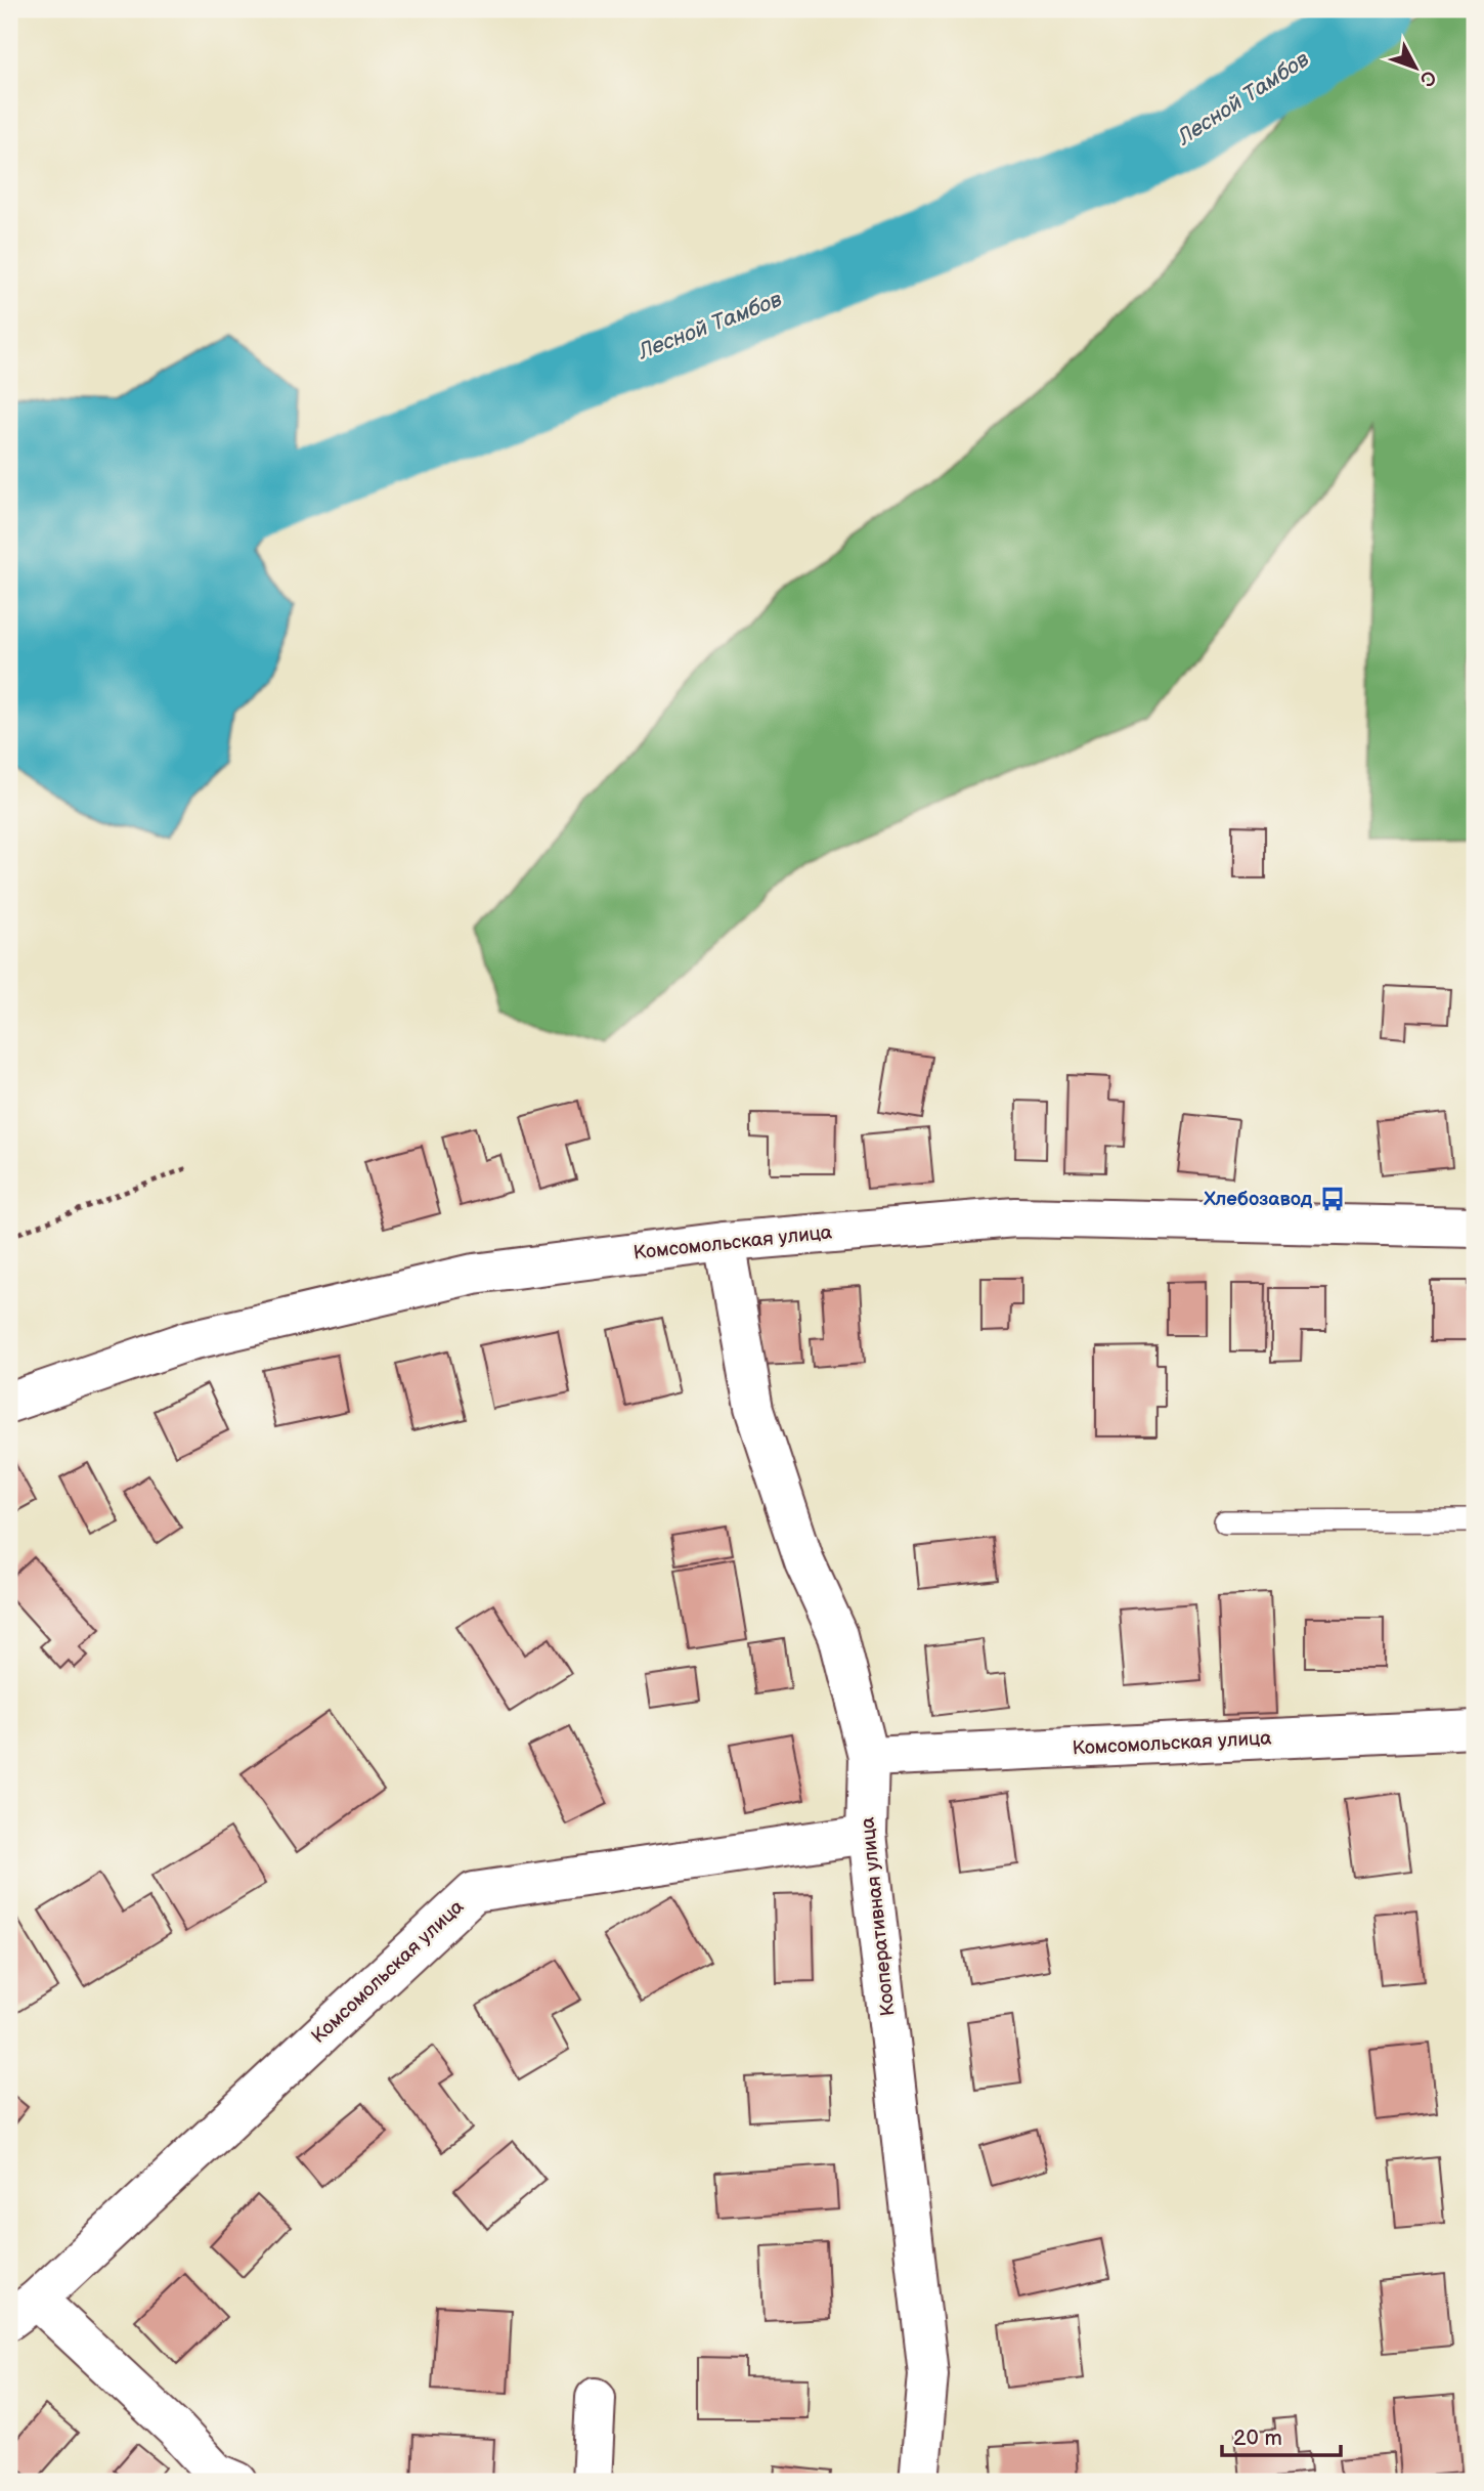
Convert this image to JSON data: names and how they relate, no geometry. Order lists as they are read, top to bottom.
{
  "streets": {
    "street": ["Комсомольская улица", "Кооперативная улица"]
  },
  "crossings": [
    ["Комсомольская улица", "Кооперативная улица"]
  ],
  "water": ["Лесной Тамбов"],
  "places": {
    "bus stop": ["Хлебозавод"]
  },
  "scale_bar": "20 m",
  "north": "bottom right"
}
